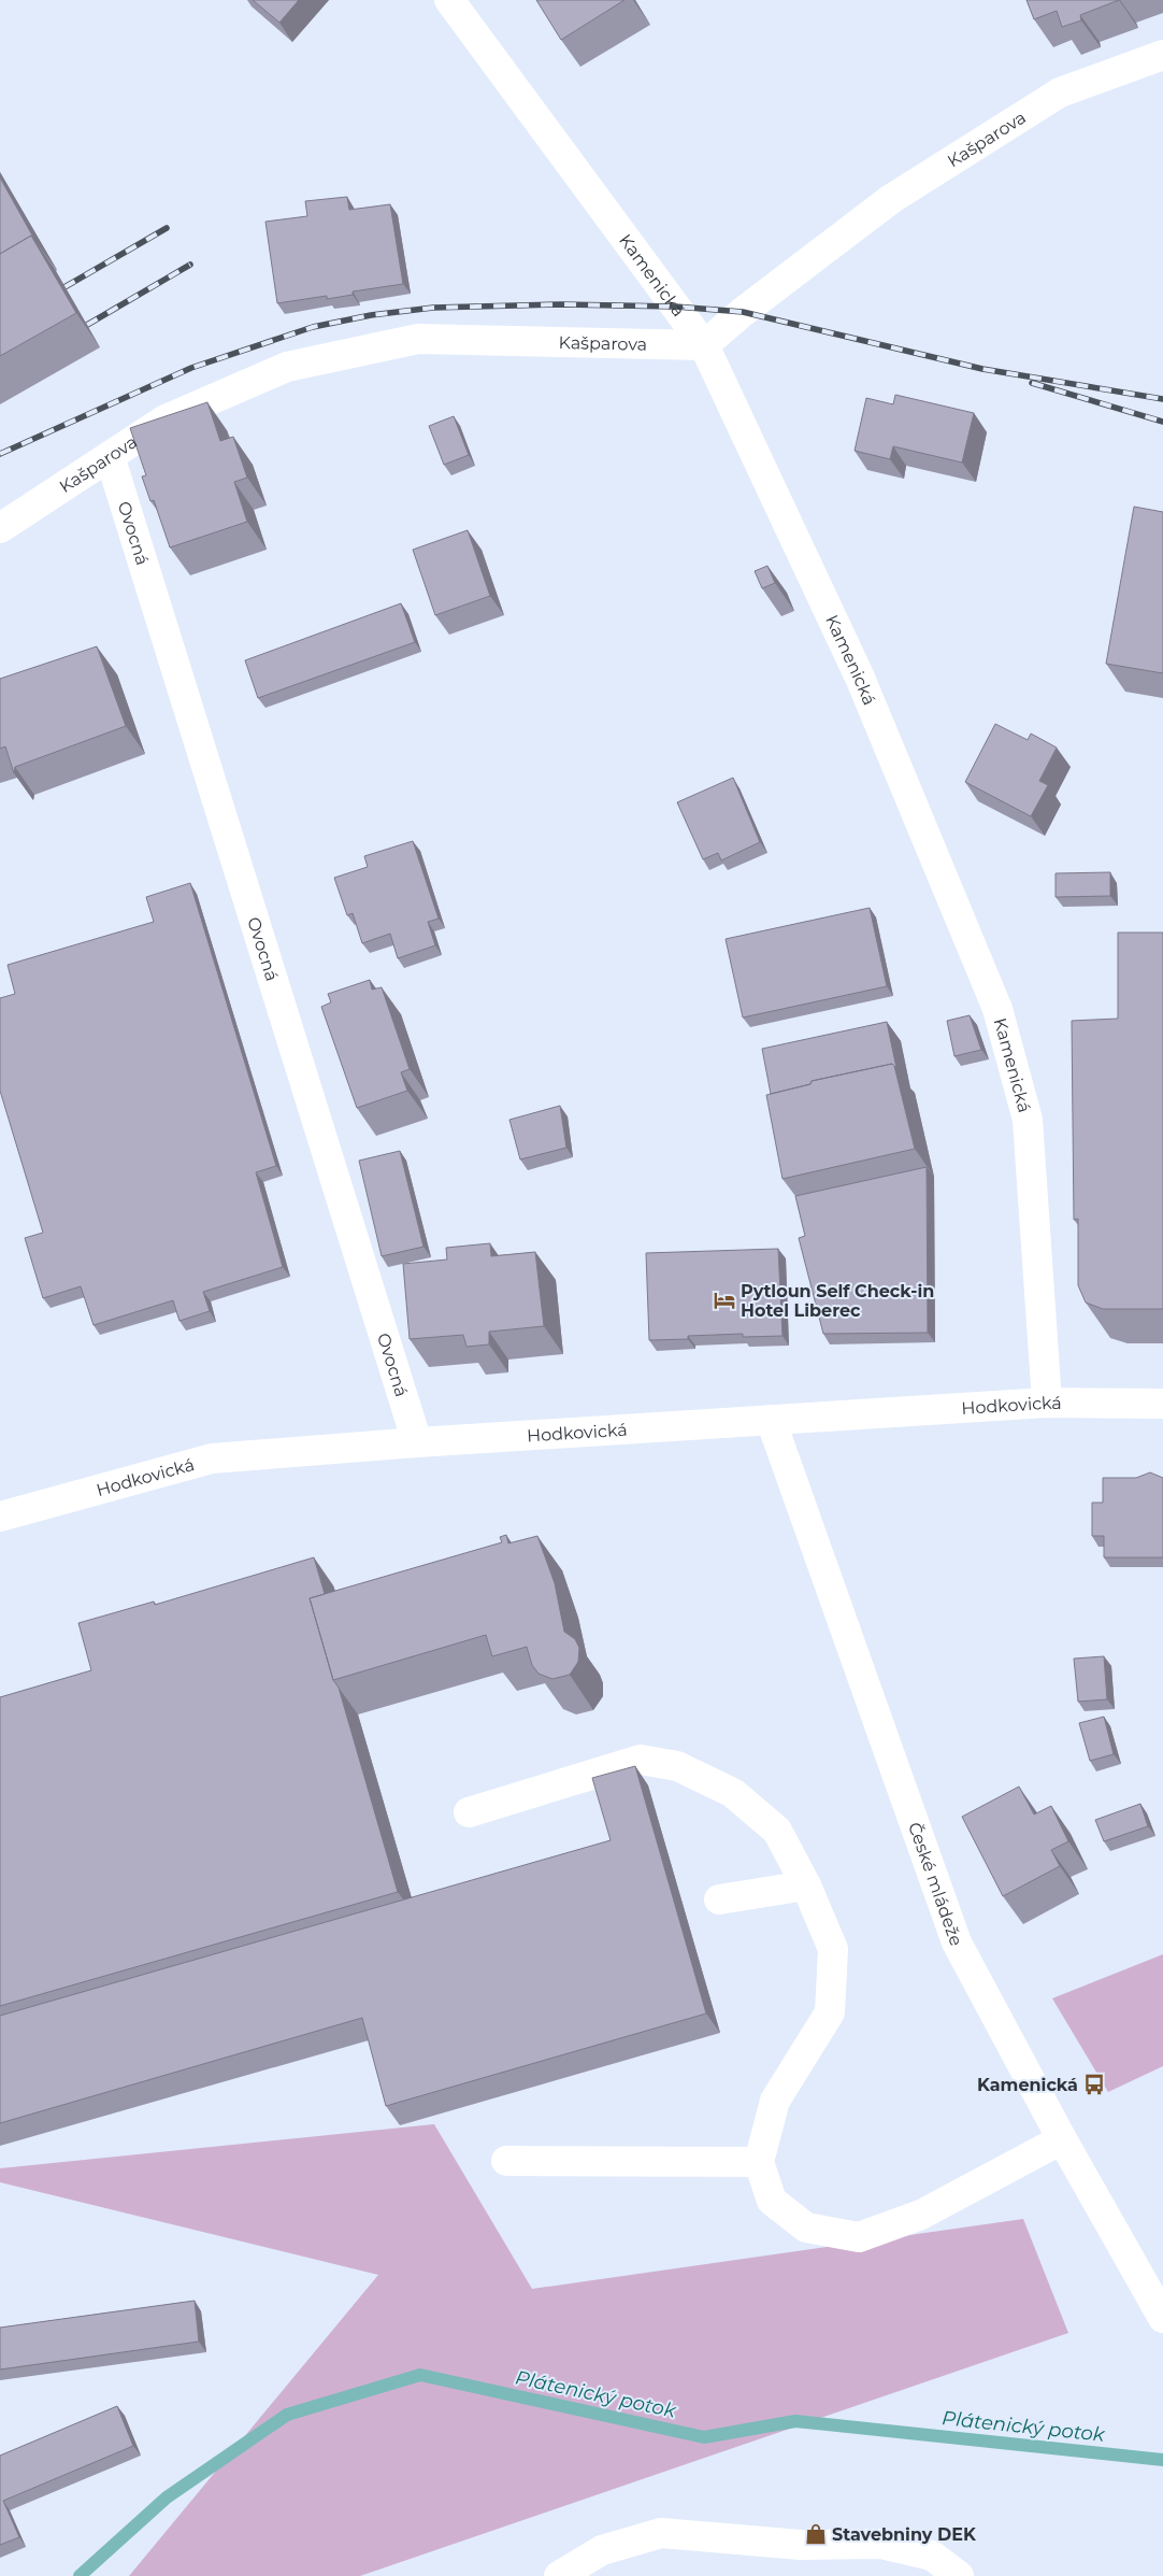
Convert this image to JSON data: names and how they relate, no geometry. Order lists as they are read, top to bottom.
{
  "streets": {
    "street": [
      "Kašparova",
      "Kamenická",
      "Ovocná",
      "Hodkovická",
      "České mládeže"
    ]
  },
  "crossings": [
    ["Kašparova", "Kamenická"],
    ["Kašparova", "Ovocná"],
    ["Kamenická", "Hodkovická"],
    ["Ovocná", "Hodkovická"],
    ["Hodkovická", "České mládeže"]
  ],
  "water": ["Plátenický potok"],
  "places": {
    "hotel": ["Pytloun Self Check-in Hotel Liberec"],
    "bus stop": ["Kamenická"],
    "shop": ["Stavebniny DEK"]
  }
}
